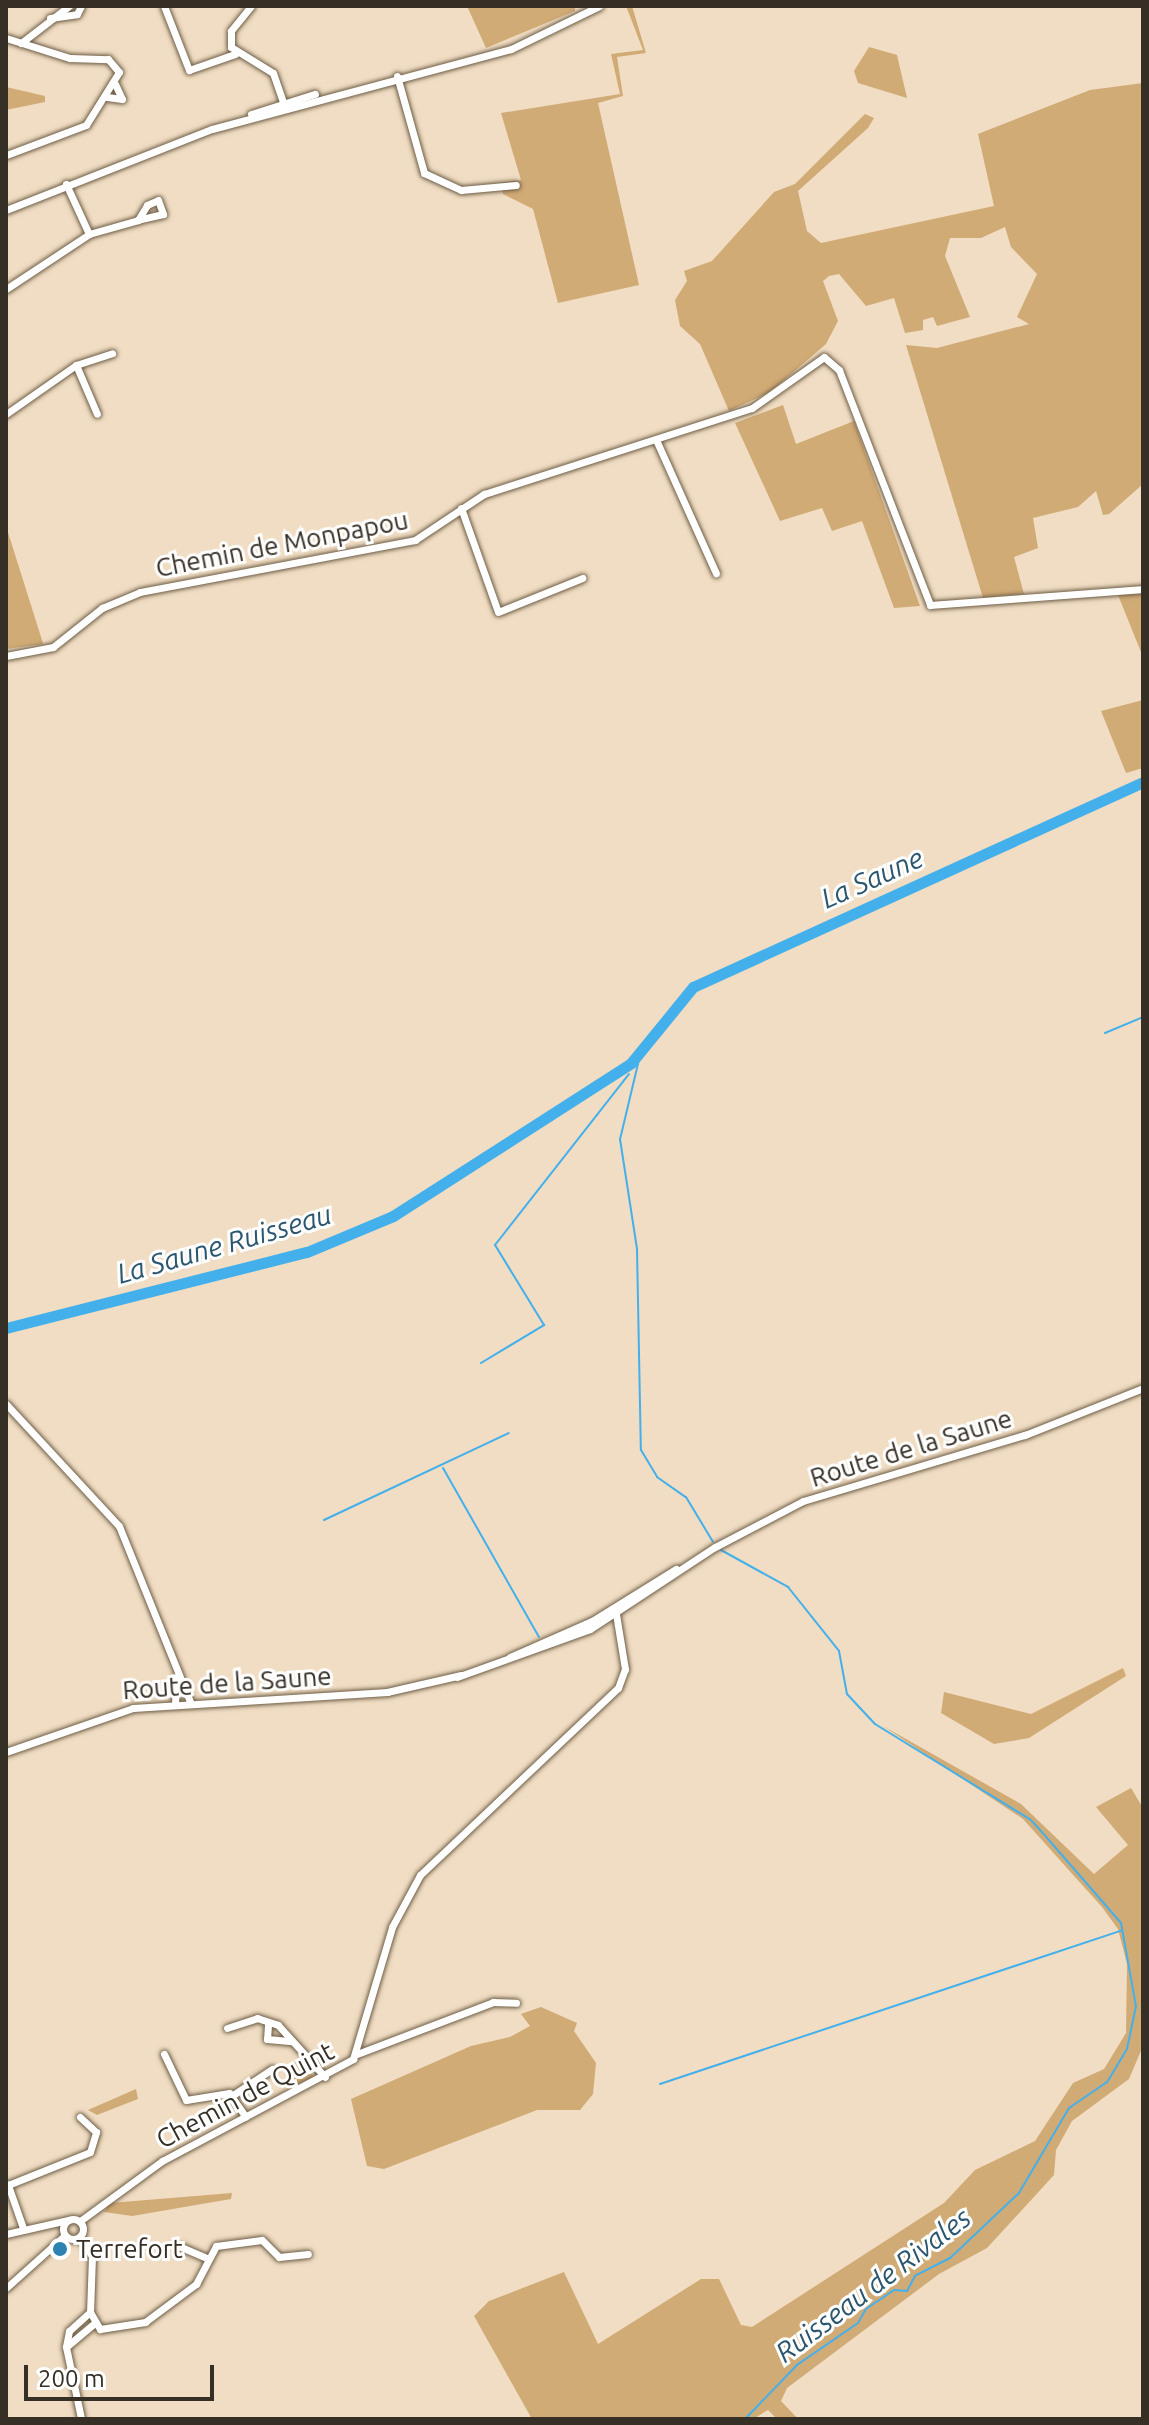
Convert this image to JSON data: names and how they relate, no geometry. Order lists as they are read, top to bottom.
{
  "streets": {
    "street": ["Chemin de Monpapou", "Route de la Saune", "Chemin de Quint"]
  },
  "crossings": [
    ["Route de la Saune", "Chemin de Quint"]
  ],
  "water": ["La Saune", "La Saune Ruisseau", "Ruisseau de Rivales"],
  "places": ["Terrefort"],
  "scale_bar": "200 m"
}
